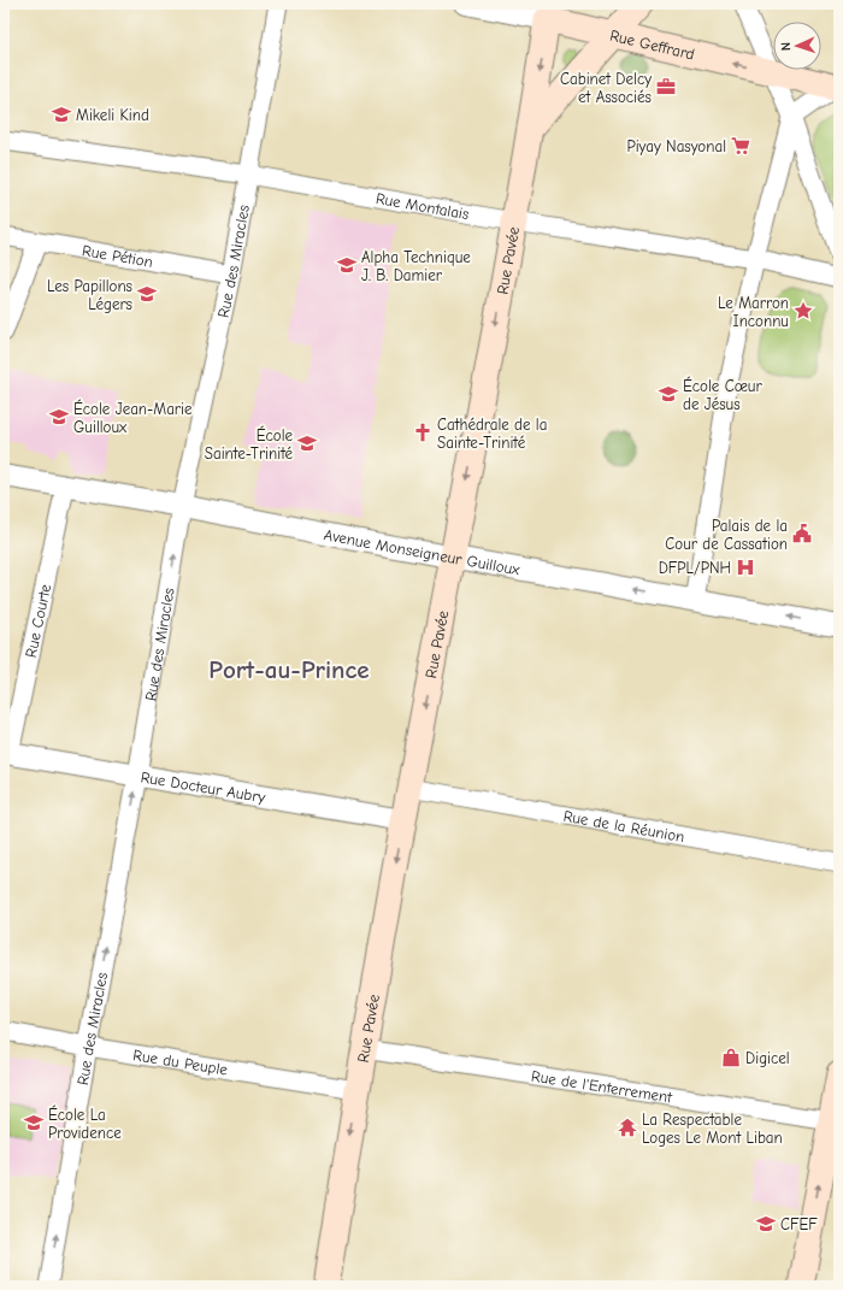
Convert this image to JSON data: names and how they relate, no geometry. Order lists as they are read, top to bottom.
{
  "streets": {
    "main road": ["Rue Geffrard", "Rue Pavée"],
    "street": [
      "Rue Montalais",
      "Rue Pétion",
      "Rue des Miracles",
      "Avenue Monseigneur Guilloux",
      "Rue Courte",
      "Rue Docteur Aubry",
      "Rue de la Réunion",
      "Rue du Peuple",
      "Rue de l'Enterrement"
    ]
  },
  "crossings": [
    ["Rue Geffrard", "Rue Pavée"],
    ["Rue Montalais", "Rue des Miracles"],
    ["Rue Montalais", "Rue Pavée"],
    ["Rue Pétion", "Rue des Miracles"],
    ["Rue des Miracles", "Avenue Monseigneur Guilloux"],
    ["Rue des Miracles", "Rue Docteur Aubry"],
    ["Rue des Miracles", "Rue du Peuple"],
    ["Rue Pavée", "Avenue Monseigneur Guilloux"],
    ["Rue Pavée", "Rue Docteur Aubry"],
    ["Rue Pavée", "Rue de la Réunion"],
    ["Rue Pavée", "Rue du Peuple"],
    ["Rue Pavée", "Rue de l'Enterrement"],
    ["Avenue Monseigneur Guilloux", "Rue Courte"],
    ["Rue Courte", "Rue Docteur Aubry"]
  ],
  "one_way": [
    "Rue Geffrard",
    "Rue des Miracles",
    "Rue Pavée",
    "Avenue Monseigneur Guilloux"
  ],
  "districts": ["Port-au-Prince"],
  "places": {
    "office": ["Cabinet Delcy et Associés"],
    "school or university": [
      "Mikeli Kind",
      "Alpha Technique J. B. Damier",
      "Les Papillons Légers",
      "École Cœur de Jésus",
      "École Jean-Marie Guilloux",
      "École Sainte-Trinité",
      "École La Providence",
      "CFEF"
    ],
    "supermarket": ["Piyay Nasyonal"],
    "place": ["Le Marron Inconnu"],
    "church": ["Cathédrale de la Sainte-Trinité"],
    "public building": ["Palais de la Cour de Cassation"],
    "hospital": ["DFPL/PNH"],
    "shop": ["Digicel"],
    "temple": ["La Respectable Loges Le Mont Liban"]
  },
  "north": "left"
}
